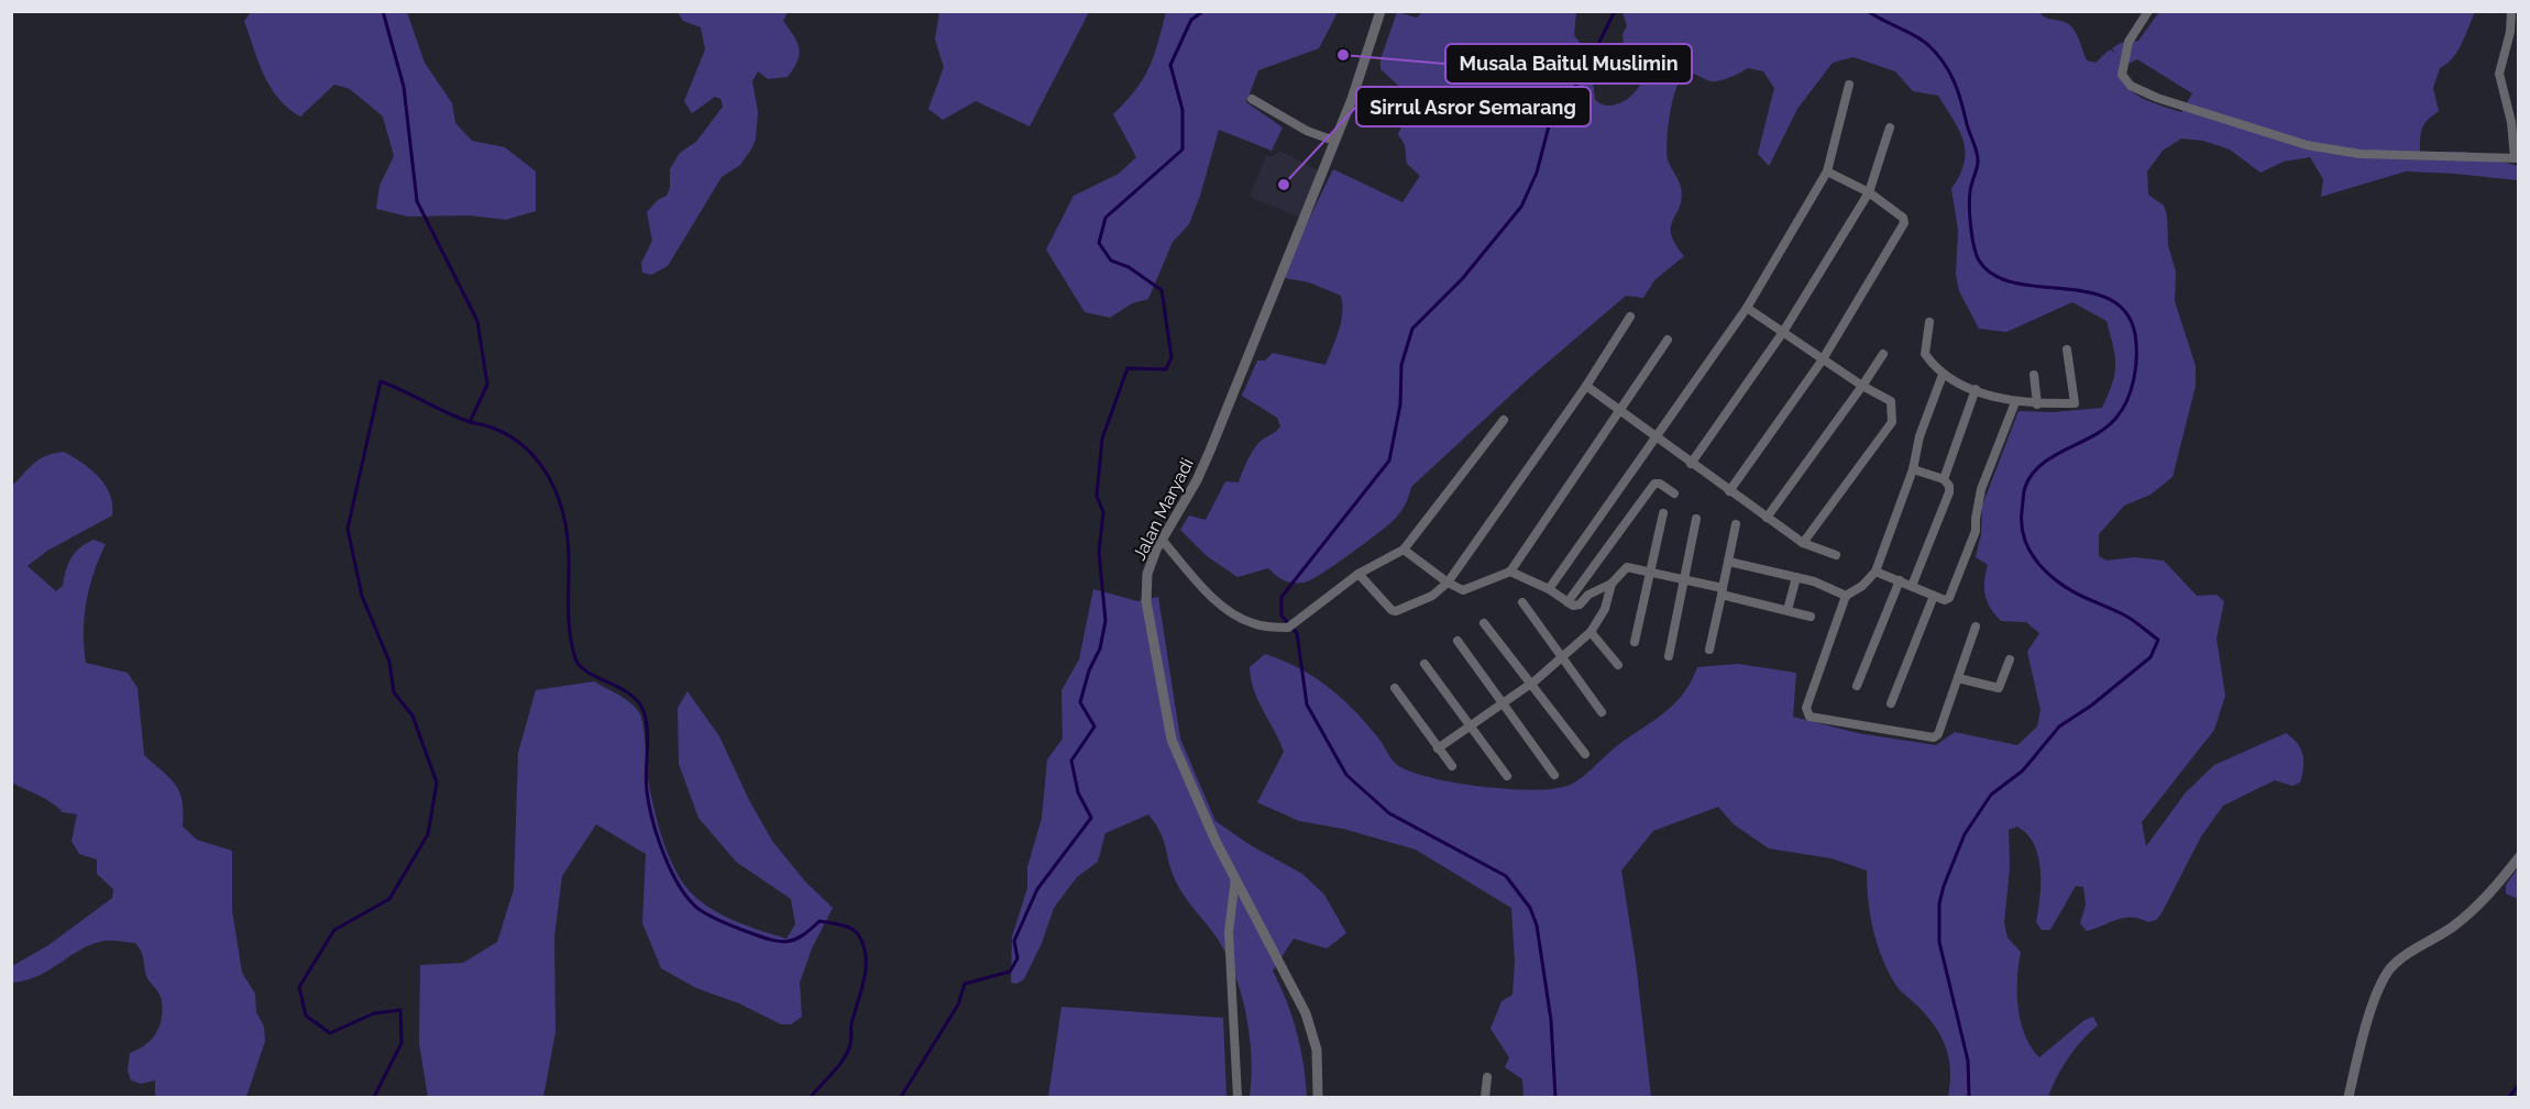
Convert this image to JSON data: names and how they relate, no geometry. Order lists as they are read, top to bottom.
{
  "streets": {
    "street": ["Jalan Maryadi"]
  },
  "places": ["Musala Baitul Muslimin", "Sirrul Asror Semarang"]
}
